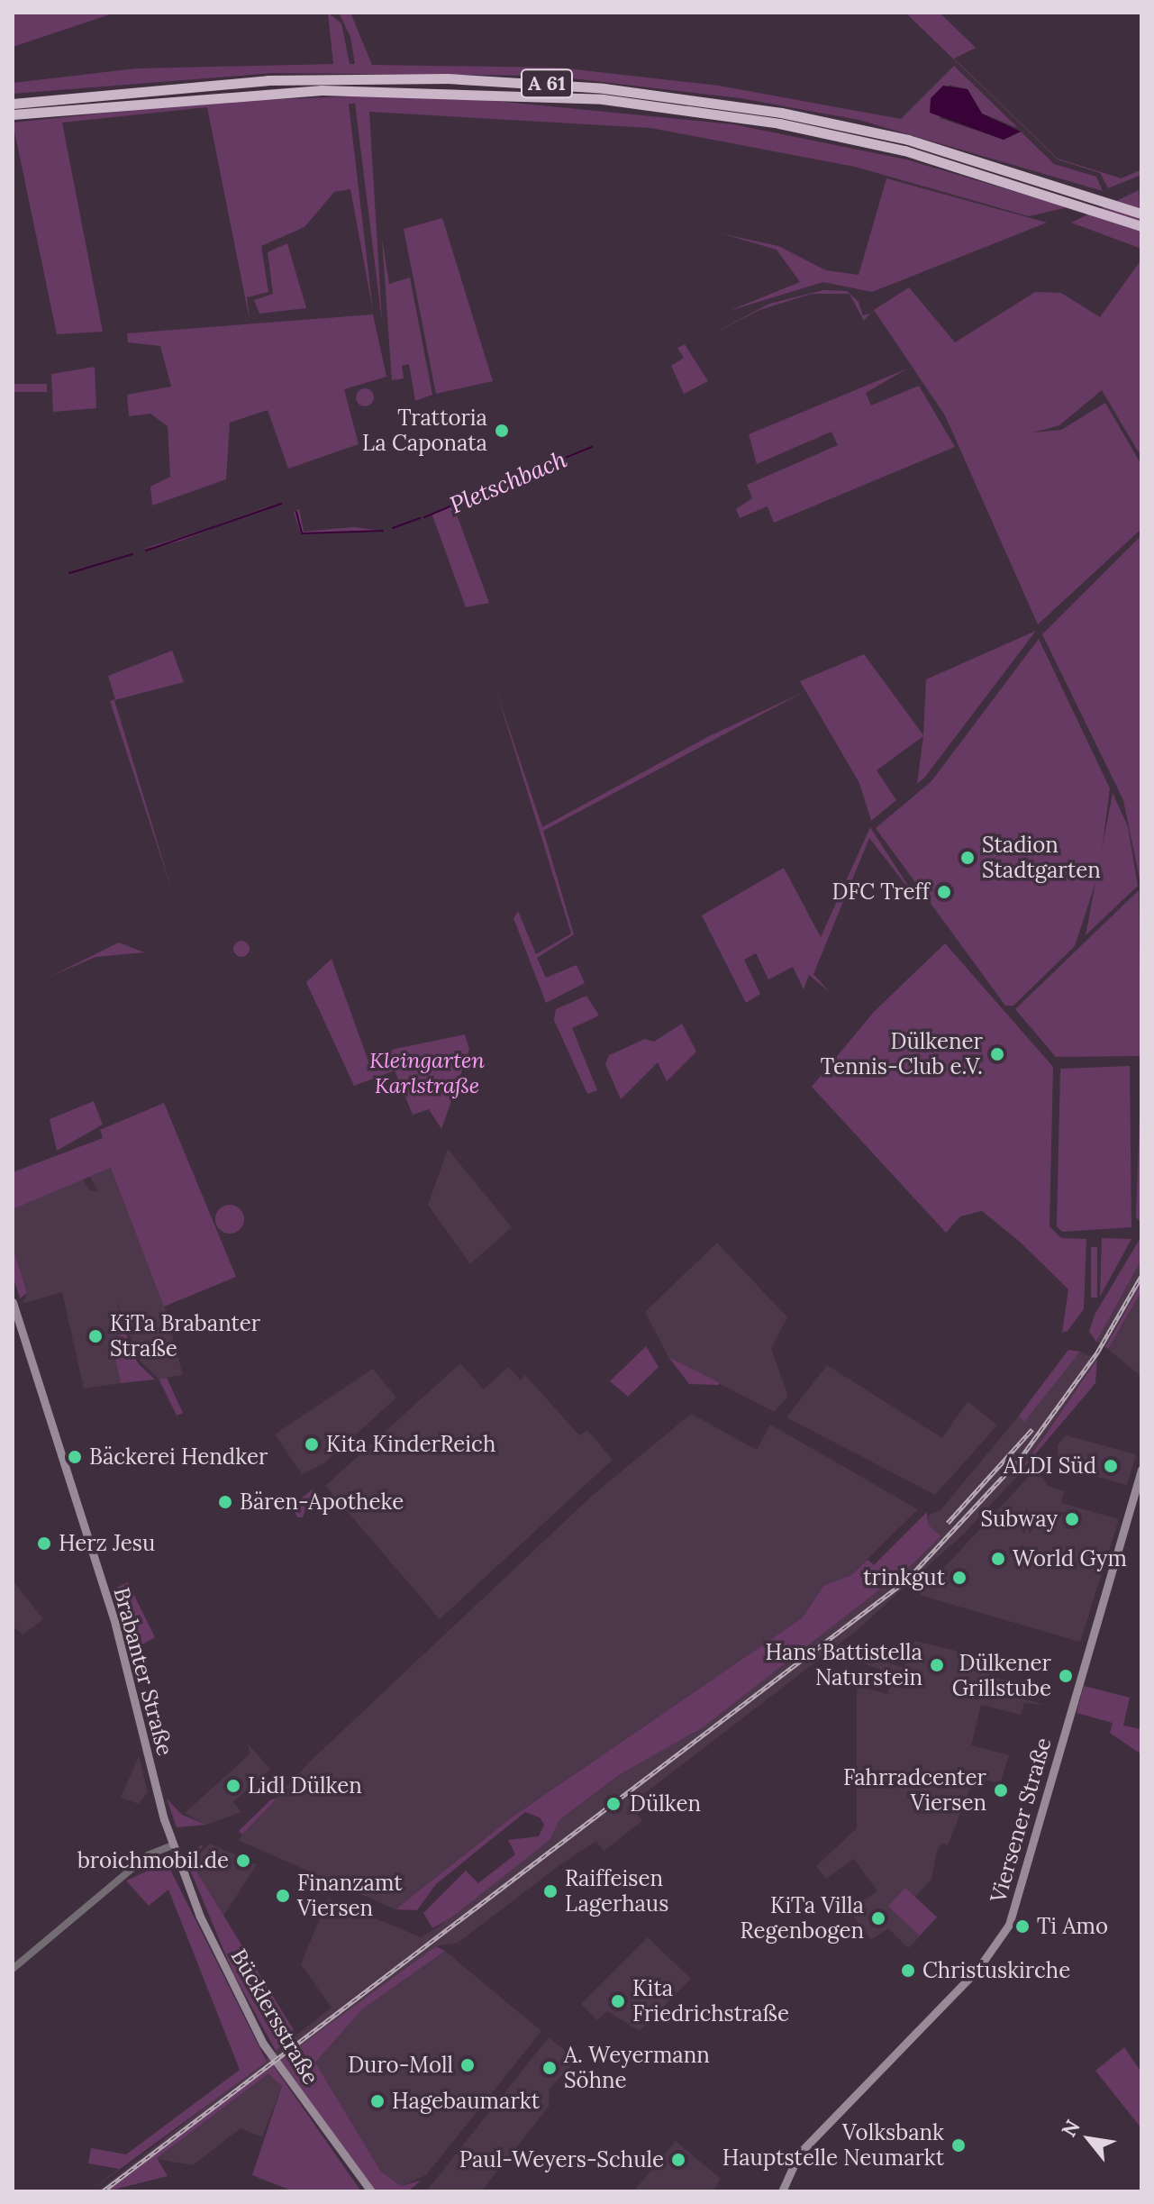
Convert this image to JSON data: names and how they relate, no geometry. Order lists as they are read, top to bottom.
{
  "streets": {
    "highway": ["A 61"],
    "main road": ["Brabanter Straße", "Viersener Straße", "Bücklersstraße"]
  },
  "crossings": [
    ["Brabanter Straße", "Bücklersstraße"]
  ],
  "water": ["Pletschbach"],
  "parks": ["Kleingarten Karlstraße"],
  "places": [
    "Trattoria La Caponata",
    "Stadion Stadtgarten",
    "DFC Treff",
    "Dülkener Tennis-Club e.V.",
    "KiTa Brabanter Straße",
    "Kita KinderReich",
    "Bäckerei Hendker",
    "ALDI Süd",
    "Bären-Apotheke",
    "Subway",
    "Herz Jesu",
    "World Gym",
    "trinkgut",
    "Hans Battistella Naturstein",
    "Dülkener Grillstube",
    "Lidl Dülken",
    "Fahrradcenter Viersen",
    "Dülken",
    "broichmobil.de",
    "Raiffeisen Lagerhaus",
    "Finanzamt Viersen",
    "KiTa Villa Regenbogen",
    "Ti Amo",
    "Christuskirche",
    "Kita Friedrichstraße",
    "Duro-Moll",
    "A. Weyermann Söhne",
    "Hagebaumarkt",
    "Volksbank Hauptstelle Neumarkt",
    "Paul-Weyers-Schule"
  ],
  "north": "top left"
}
